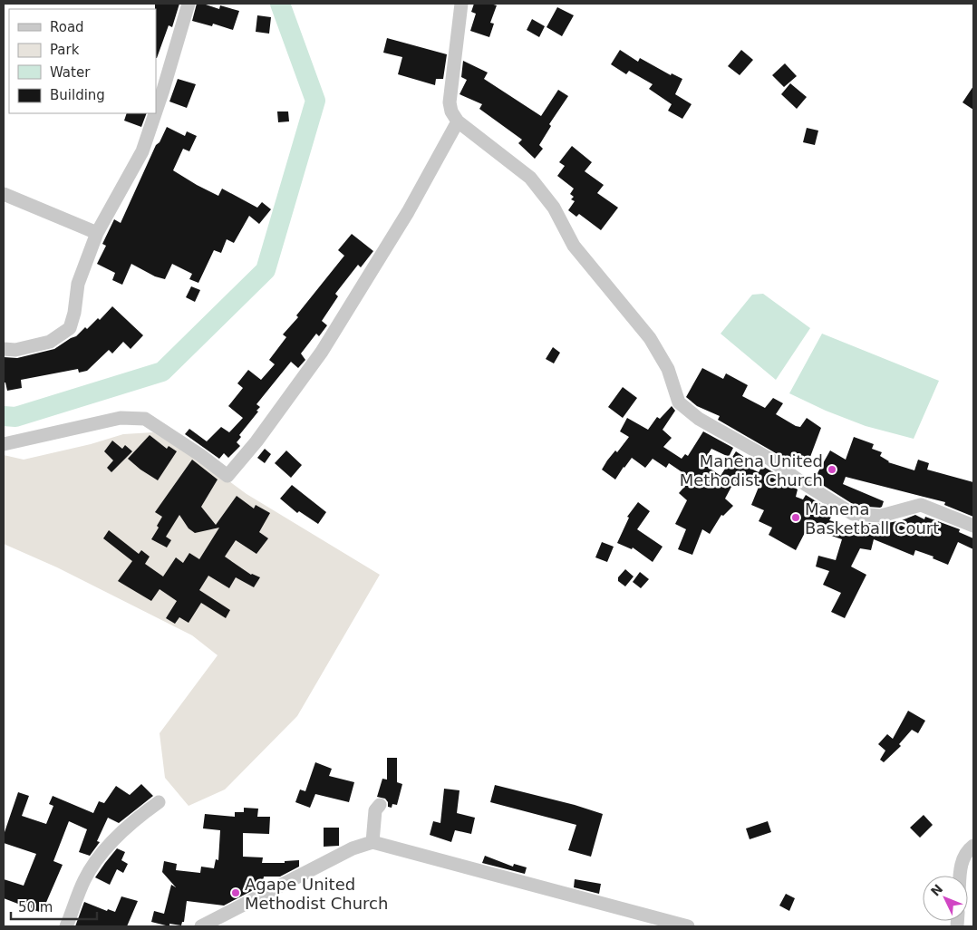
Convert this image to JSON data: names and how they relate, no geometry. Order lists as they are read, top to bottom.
{
  "places": ["Manena United Methodist Church", "Manena Basketball Court", "Agape United Methodist Church"],
  "legend": [
    "Road",
    "Park",
    "Water",
    "Building"
  ],
  "scale_bar": "50 m",
  "north": "top left"
}
